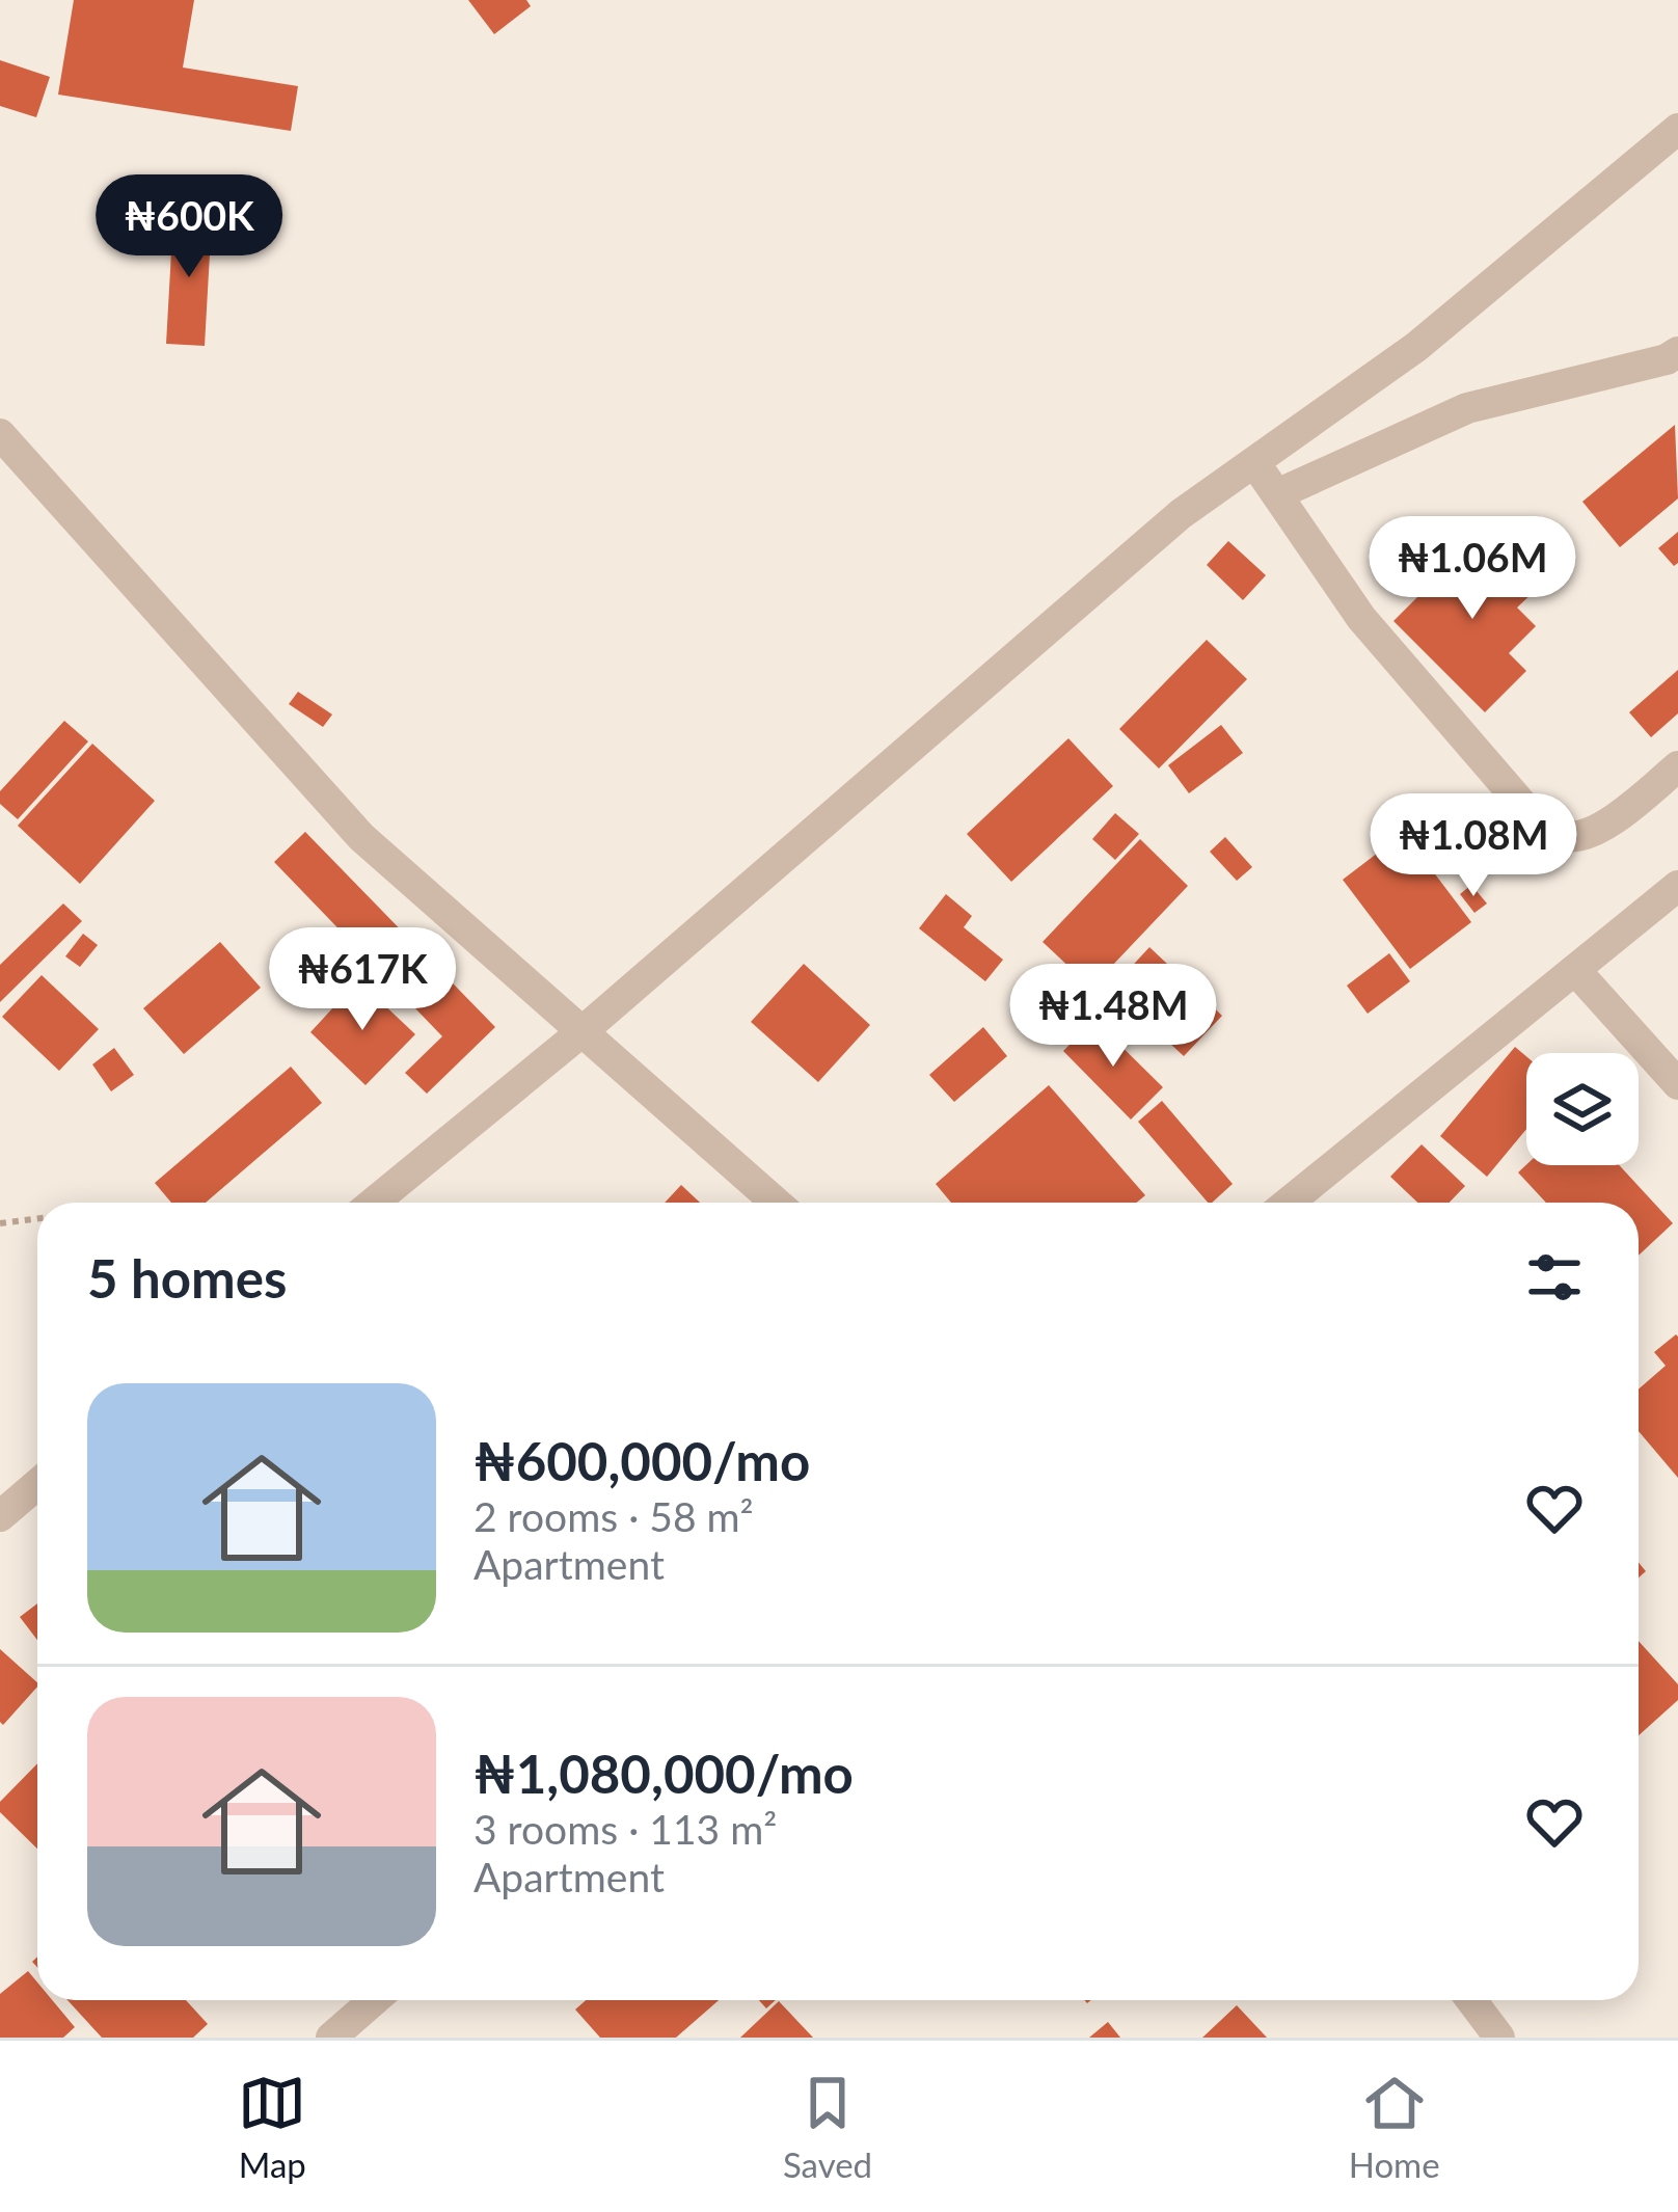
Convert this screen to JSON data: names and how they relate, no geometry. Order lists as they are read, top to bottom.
{
  "page": {
    "price": [
      "₦600K",
      "₦1.06M",
      "₦1.08M",
      "₦617K",
      "₦1.48M"
    ],
    "heading": "5 homes",
    "list": [
      {
        "name": "₦600,000/mo",
        "note": "2 rooms · 58 m² · Apartment"
      },
      {
        "name": "₦1,080,000/mo",
        "note": "3 rooms · 113 m² · Apartment"
      }
    ],
    "tabs": ["Map", "Saved", "Home"]
  }
}
